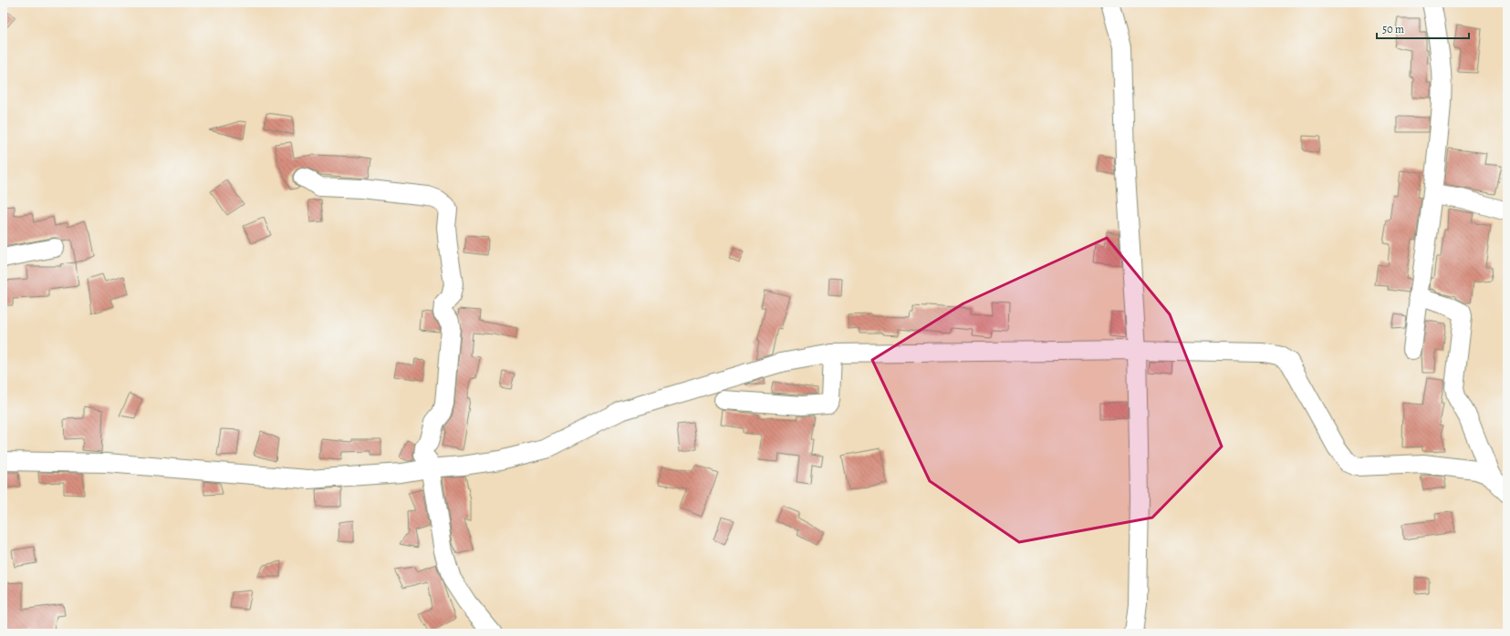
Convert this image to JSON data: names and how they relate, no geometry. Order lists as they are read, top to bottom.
{
  "scale_bar": "50 m"
}
